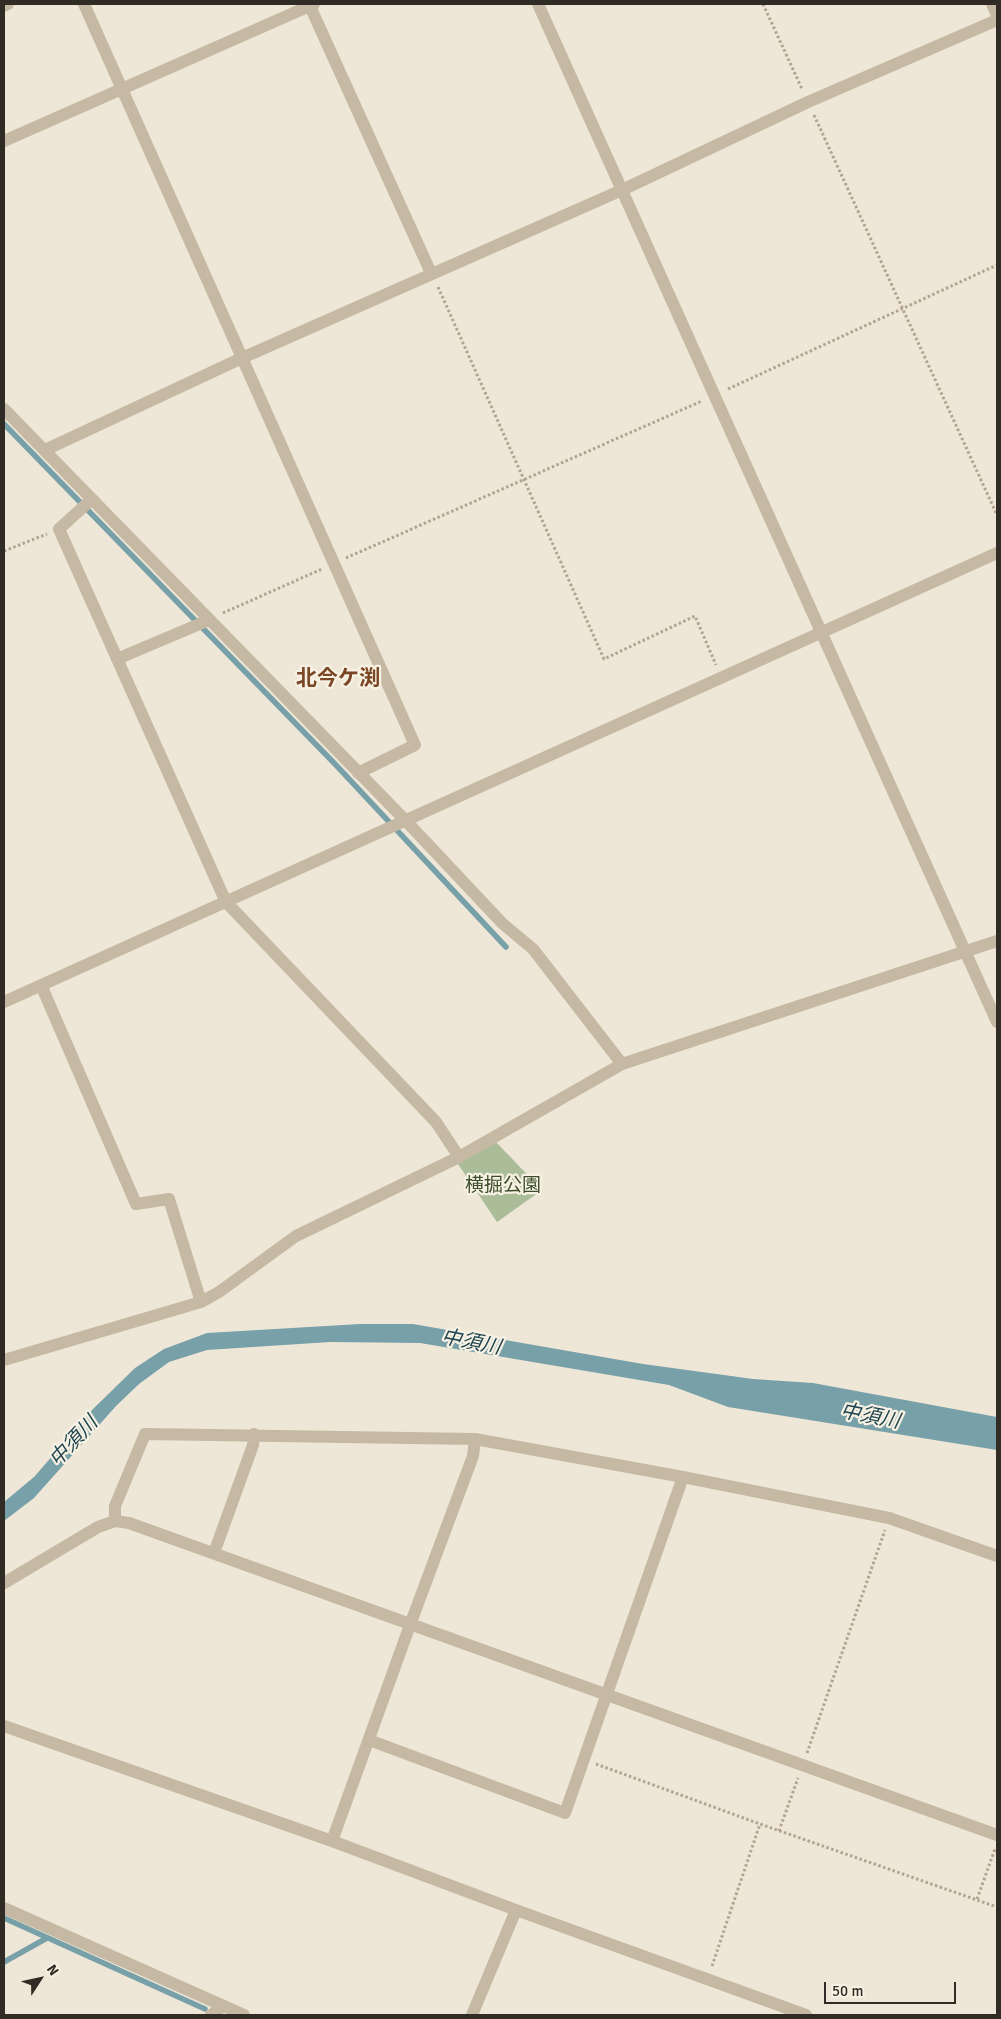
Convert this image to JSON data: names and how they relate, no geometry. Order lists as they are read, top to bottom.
{
  "districts": ["北今ケ渕"],
  "water": ["中須川"],
  "parks": ["横掘公園"],
  "scale_bar": "50 m",
  "north": "top right"
}
